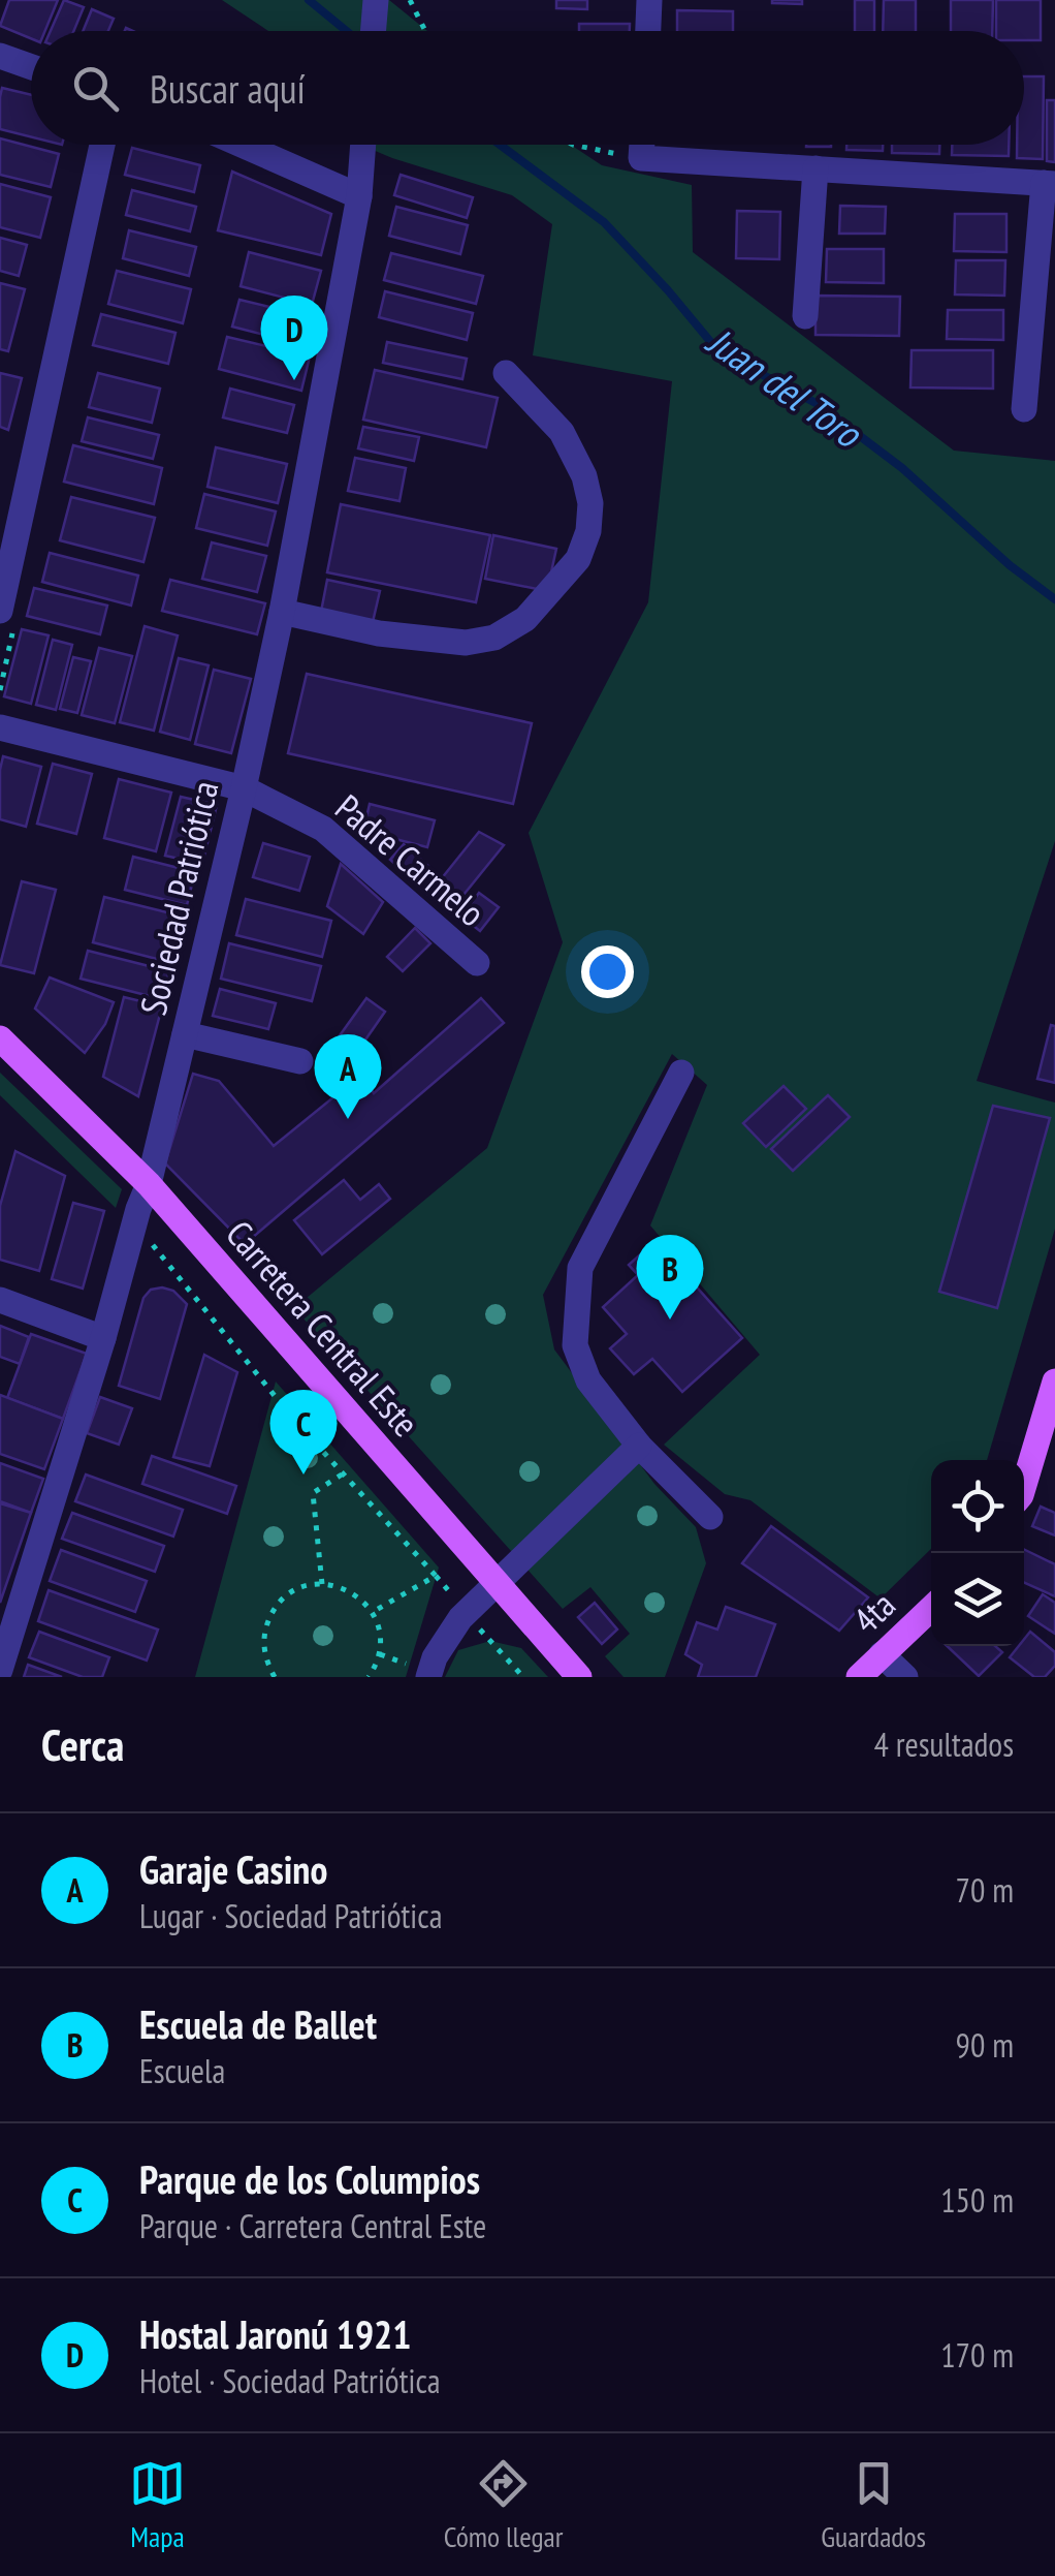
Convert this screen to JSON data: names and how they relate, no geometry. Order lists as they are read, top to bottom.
{
  "streets": {
    "main road": ["Carretera Central Este", "4ta"],
    "street": ["Padre Carmelo", "Sociedad Patriótica"]
  },
  "crossings": [
    ["Padre Carmelo", "Sociedad Patriótica"],
    ["Sociedad Patriótica", "Carretera Central Este"]
  ],
  "water": ["Juan del Toro"],
  "page": {
    "search": "Buscar aquí",
    "pins": [
      "D",
      "A",
      "B",
      "C"
    ],
    "heading": ["Cerca", "4 resultados"],
    "list": [
      {
        "mark": "A",
        "name": "Garaje Casino",
        "note": "Lugar · Sociedad Patriótica",
        "value": "70 m"
      },
      {
        "mark": "B",
        "name": "Escuela de Ballet",
        "note": "Escuela",
        "value": "90 m"
      },
      {
        "mark": "C",
        "name": "Parque de los Columpios",
        "note": "Parque · Carretera Central Este",
        "value": "150 m"
      },
      {
        "mark": "D",
        "name": "Hostal Jaronú 1921",
        "note": "Hotel · Sociedad Patriótica",
        "value": "170 m"
      }
    ],
    "nav": ["Mapa", "Cómo llegar", "Guardados"]
  }
}
